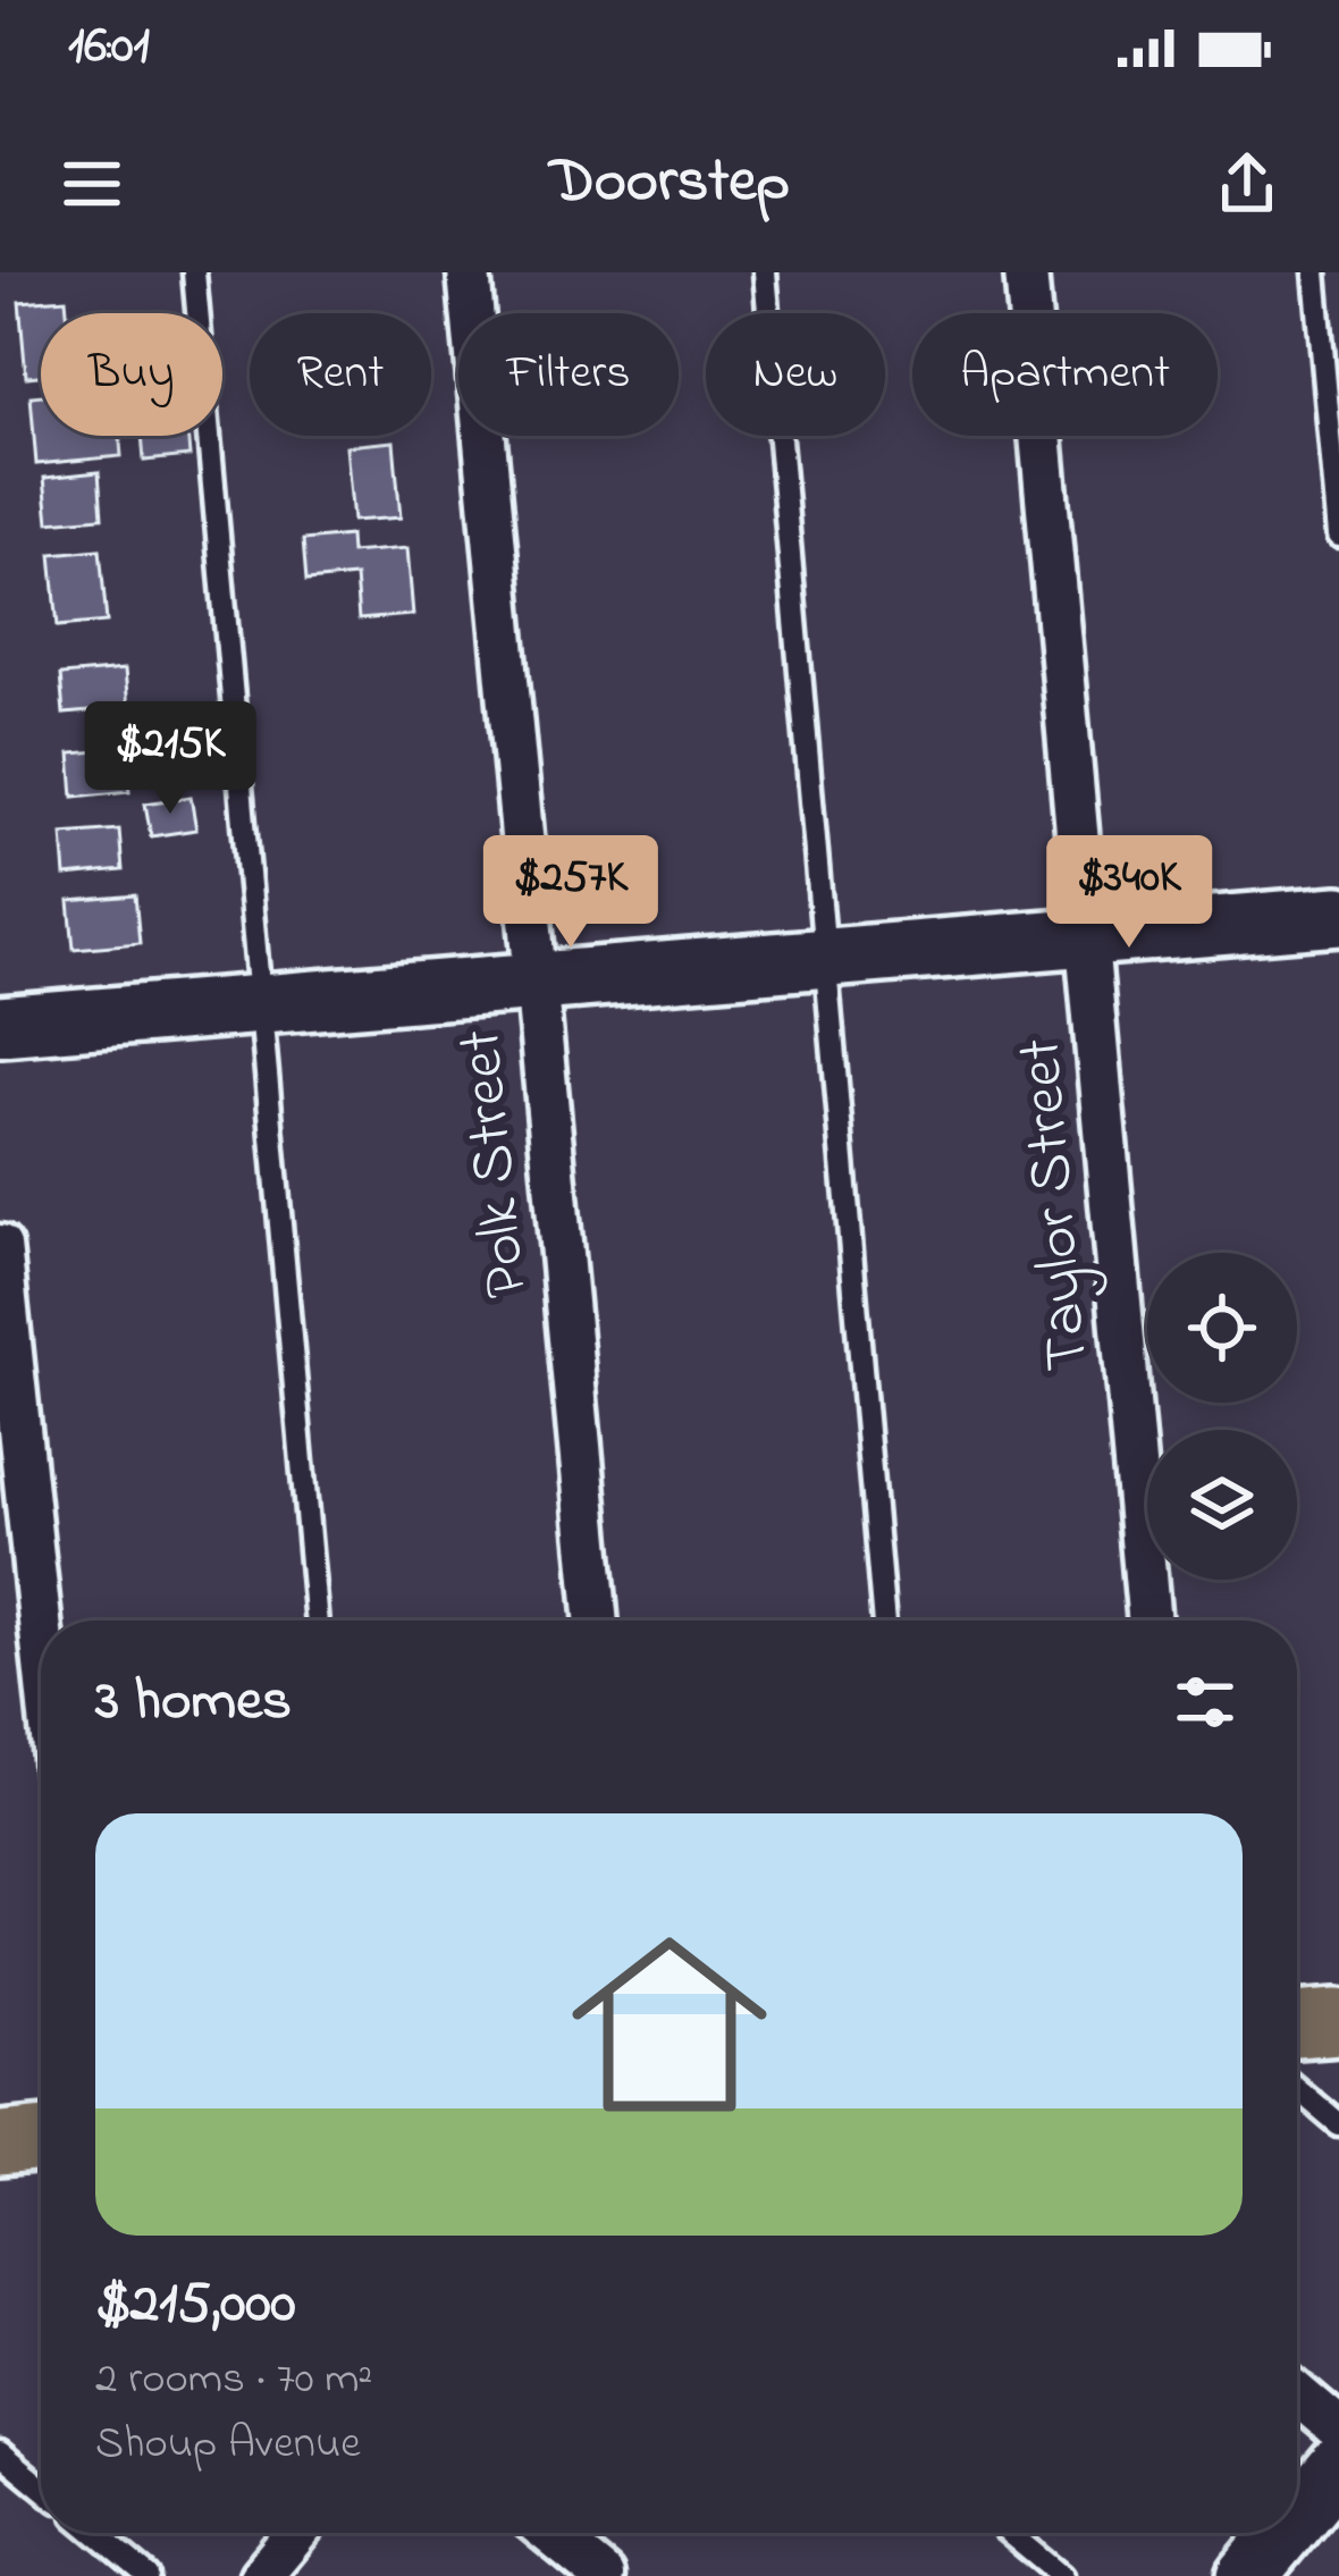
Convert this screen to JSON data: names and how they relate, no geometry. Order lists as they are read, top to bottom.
{
  "streets": {
    "street": ["Polk Street", "Taylor Street"]
  },
  "page": {
    "status": "16:01",
    "header": "Doorstep",
    "chip": [
      "Buy",
      "Rent",
      "Filters",
      "New",
      "Apartment"
    ],
    "price": ["$215K", "$257K", "$340K"],
    "heading": "3 homes",
    "list": [
      {
        "name": "$215,000",
        "note": "2 rooms · 70 m² · Shoup Avenue"
      }
    ]
  }
}
